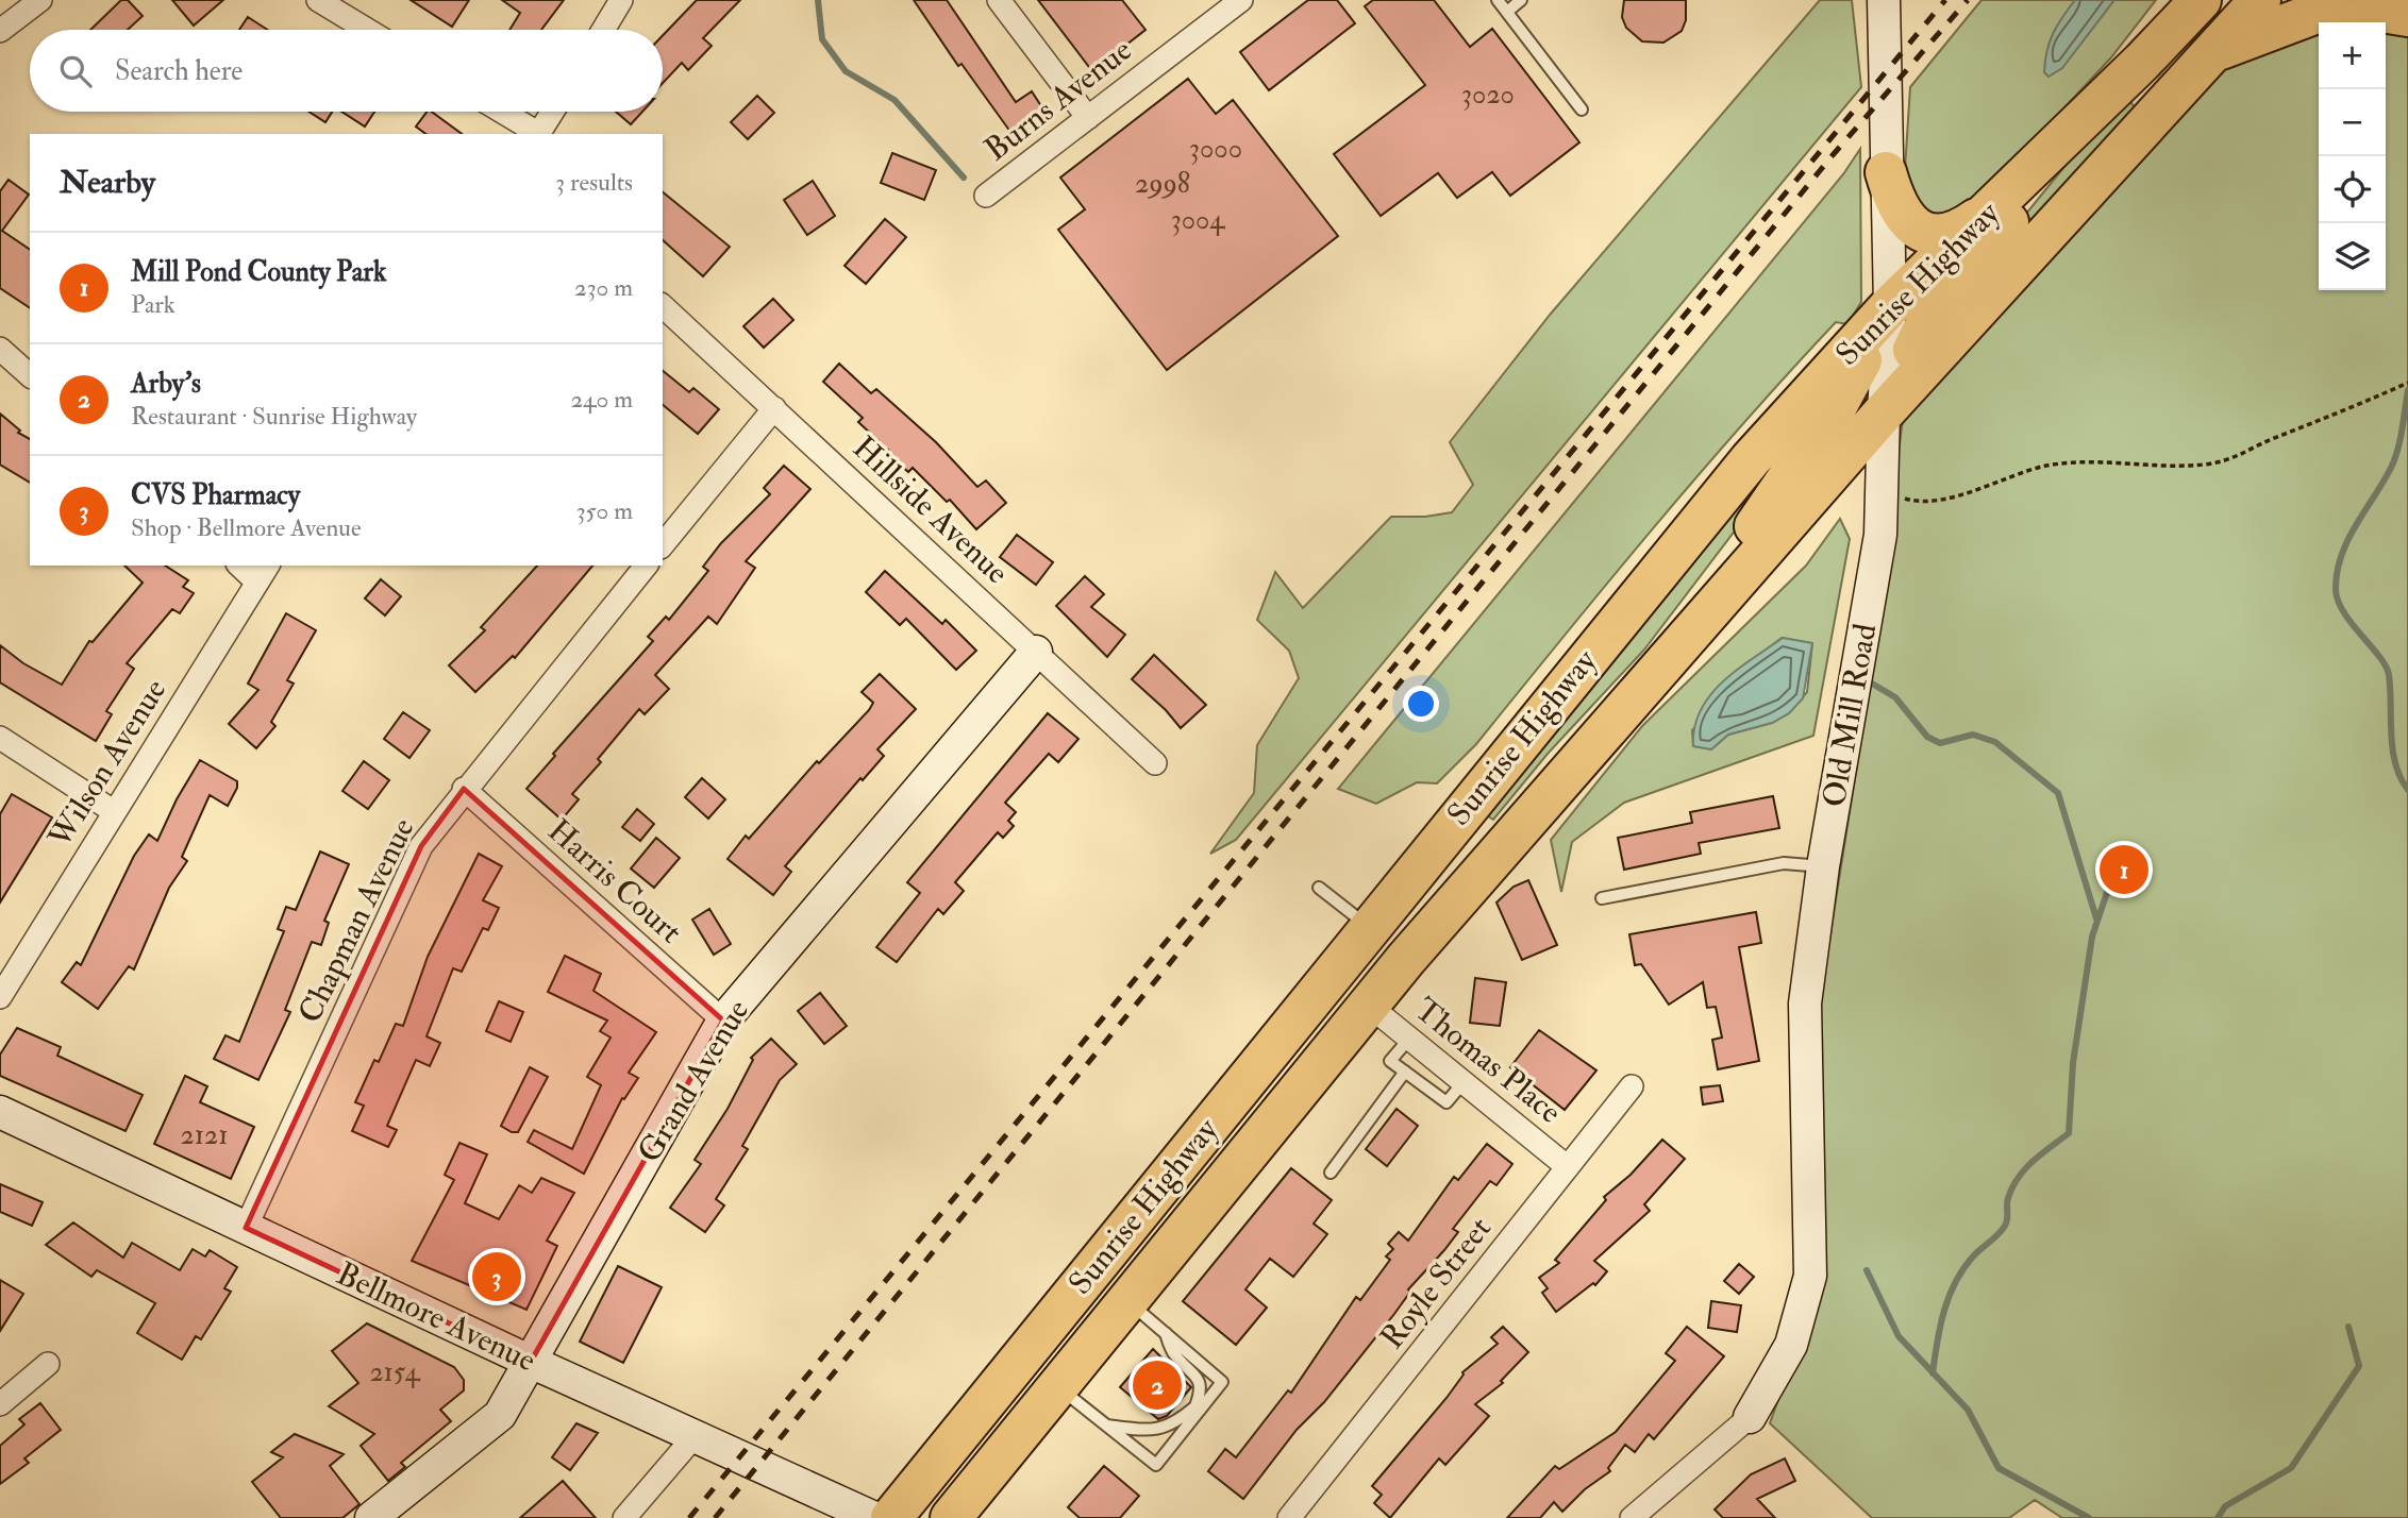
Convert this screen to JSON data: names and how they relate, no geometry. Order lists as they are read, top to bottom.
{
  "streets": {
    "highway": ["Sunrise Highway"],
    "street": [
      "Burns Avenue",
      "Hillside Avenue",
      "Old Mill Road",
      "Wilson Avenue",
      "Harris Court",
      "Chapman Avenue",
      "Thomas Place",
      "Grand Avenue",
      "Royle Street",
      "Bellmore Avenue"
    ]
  },
  "crossings": [
    ["Sunrise Highway", "Old Mill Road"],
    ["Sunrise Highway", "Thomas Place"],
    ["Hillside Avenue", "Grand Avenue"],
    ["Harris Court", "Chapman Avenue"],
    ["Harris Court", "Grand Avenue"],
    ["Chapman Avenue", "Bellmore Avenue"],
    ["Thomas Place", "Royle Street"],
    ["Grand Avenue", "Bellmore Avenue"]
  ],
  "house_numbers": [
    "3020",
    "3000",
    "2998",
    "3004",
    "2121",
    "2154"
  ],
  "page": {
    "map_buttons": ["+", "−"],
    "search": "Search here",
    "heading": ["Nearby", "3 results"],
    "list": [
      {
        "mark": "1",
        "name": "Mill Pond County Park",
        "note": "Park",
        "value": "230 m"
      },
      {
        "mark": "2",
        "name": "Arby's",
        "note": "Restaurant · Sunrise Highway",
        "value": "240 m"
      },
      {
        "mark": "3",
        "name": "CVS Pharmacy",
        "note": "Shop · Bellmore Avenue",
        "value": "350 m"
      }
    ],
    "pins": ["1", "3", "2"]
  }
}
